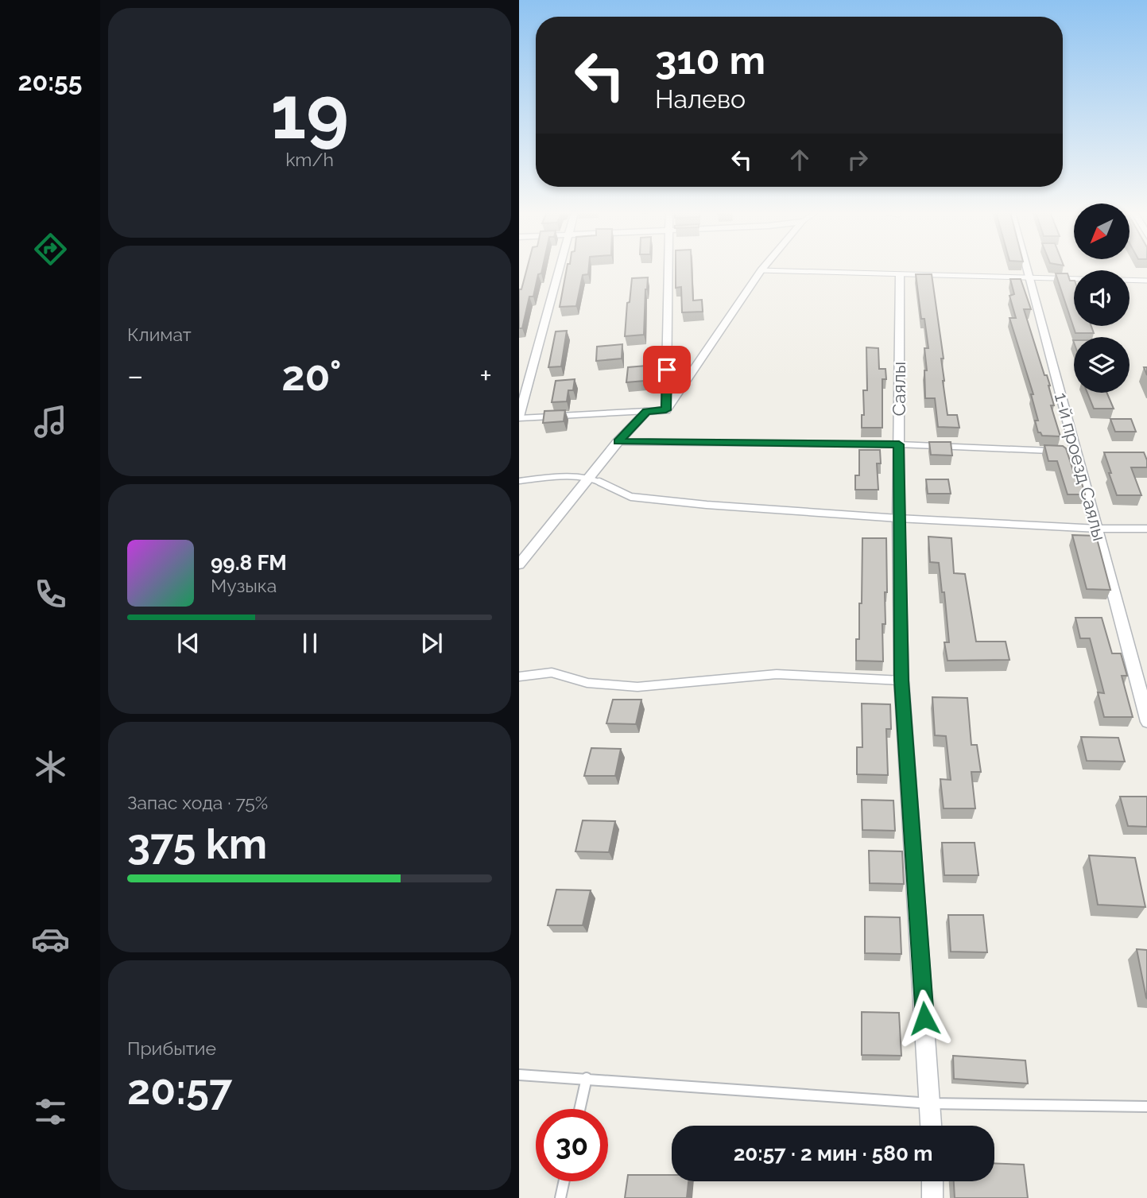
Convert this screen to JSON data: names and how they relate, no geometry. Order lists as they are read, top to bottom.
{
  "streets": {
    "street": ["Саялы", "1-й проезд Саялы"]
  },
  "north": "bottom left",
  "page": {
    "tabs": "20:55",
    "tile": [
      ["19", "km/h"],
      "Климат",
      ["Запас хода · 75%", "375 km"],
      ["Прибытие", "20:57"]
    ],
    "turn": ["310 m", "Налево"],
    "heat": ["−", "20°", "+"],
    "song": ["99.8 FM", "Музыка"],
    "limit": "30",
    "trip": "20:57 · 2 мин · 580 m"
  }
}
